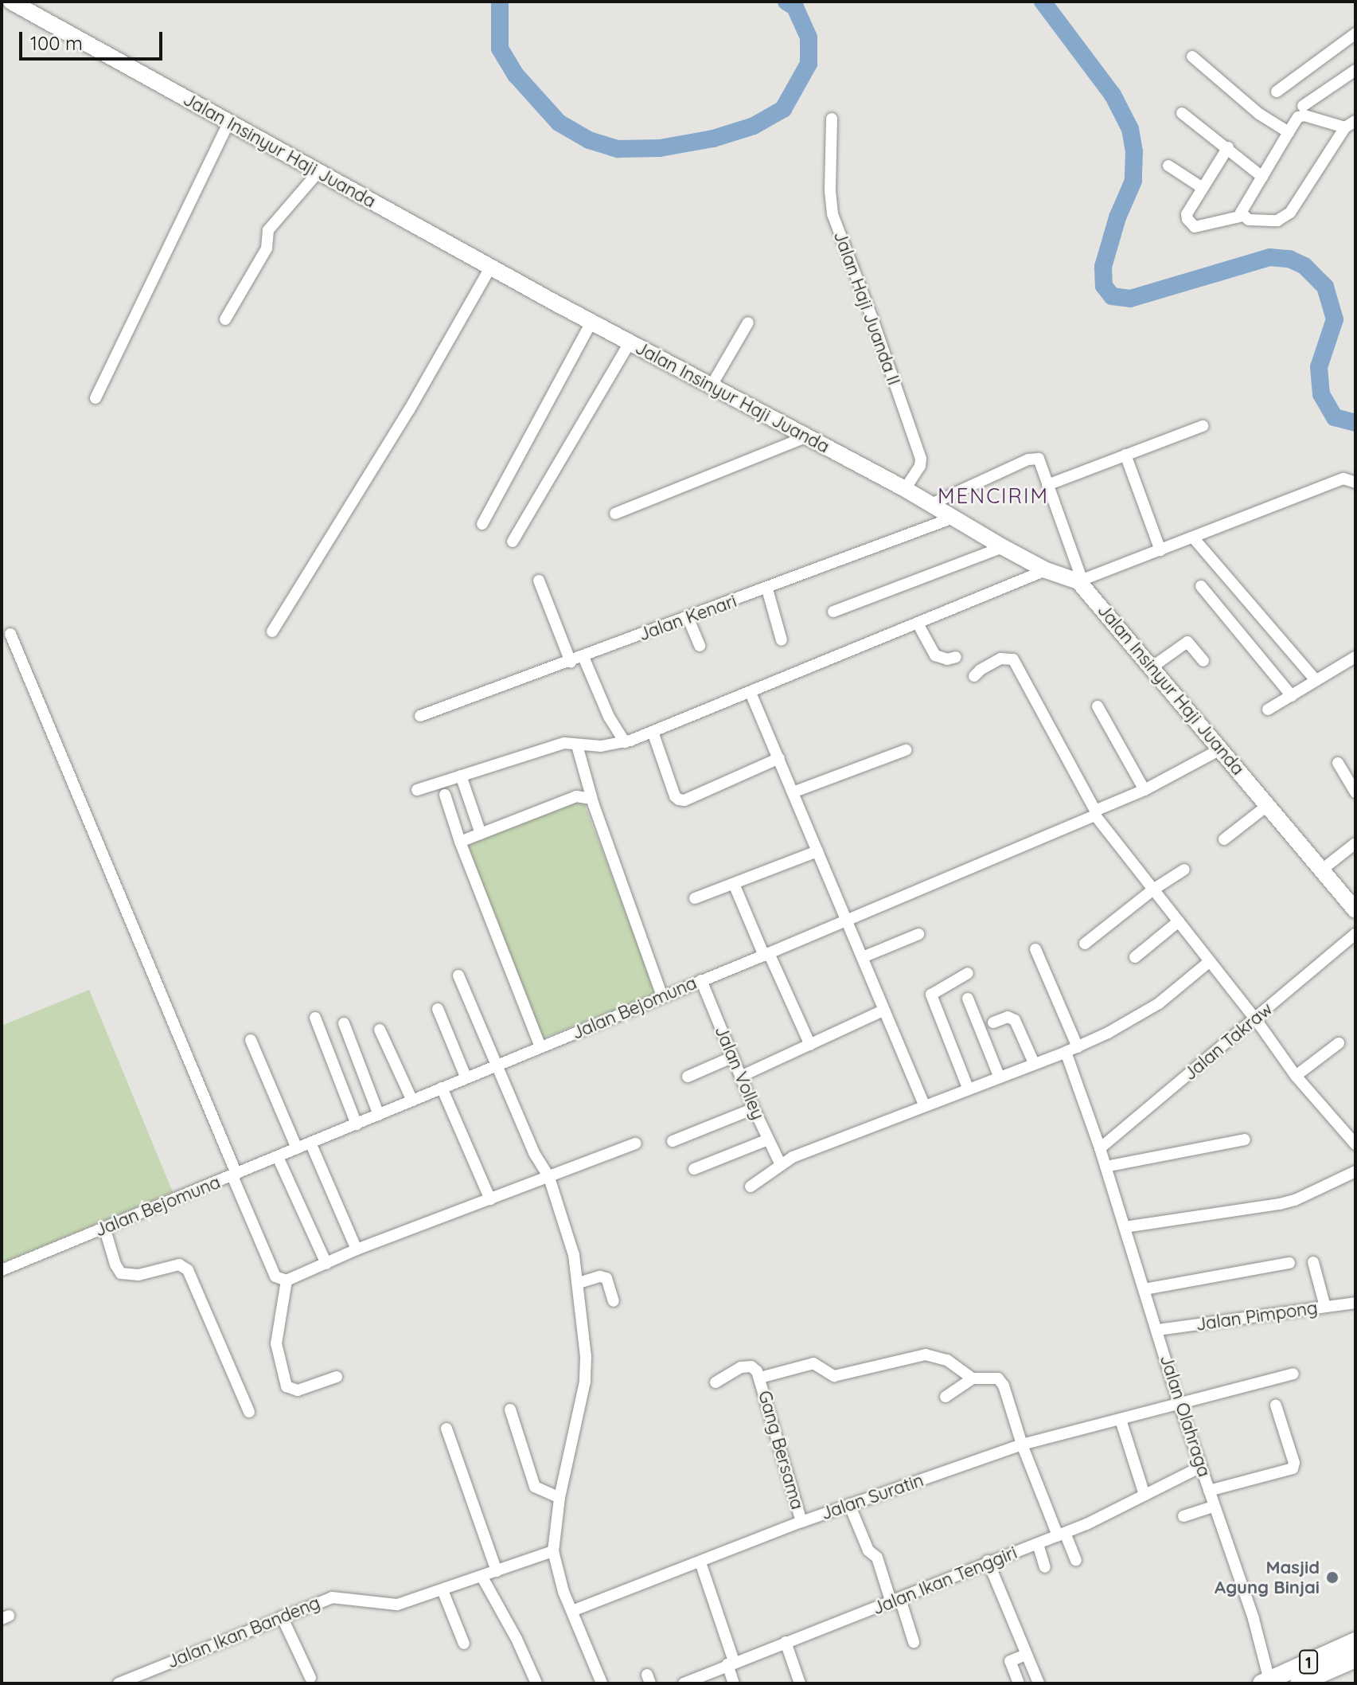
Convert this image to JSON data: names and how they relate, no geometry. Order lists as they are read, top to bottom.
{
  "streets": {
    "main road": ["1"],
    "street": [
      "Jalan Insinyur Haji Juanda",
      "Jalan Haji Juanda II",
      "Jalan Kenari",
      "Jalan Bejomuna",
      "Jalan Takraw",
      "Jalan Volley",
      "Jalan Pimpong",
      "Jalan Olahraga",
      "Gang Bersama",
      "Jalan Suratin",
      "Jalan Ikan Tenggiri",
      "Jalan Ikan Bandeng"
    ]
  },
  "crossings": [
    ["Jalan Insinyur Haji Juanda", "Jalan Haji Juanda II"],
    ["Jalan Insinyur Haji Juanda", "Jalan Kenari"],
    ["Jalan Insinyur Haji Juanda", "Jalan Bejomuna"],
    ["Jalan Bejomuna", "Jalan Volley"],
    ["Jalan Takraw", "Jalan Olahraga"],
    ["Jalan Pimpong", "Jalan Olahraga"],
    ["Jalan Olahraga", "Jalan Suratin"],
    ["Jalan Olahraga", "Jalan Ikan Tenggiri"],
    ["Jalan Olahraga", "1"],
    ["Gang Bersama", "Jalan Suratin"]
  ],
  "districts": ["MENCIRIM"],
  "places": ["Masjid Agung Binjai"],
  "scale_bar": "100 m"
}
